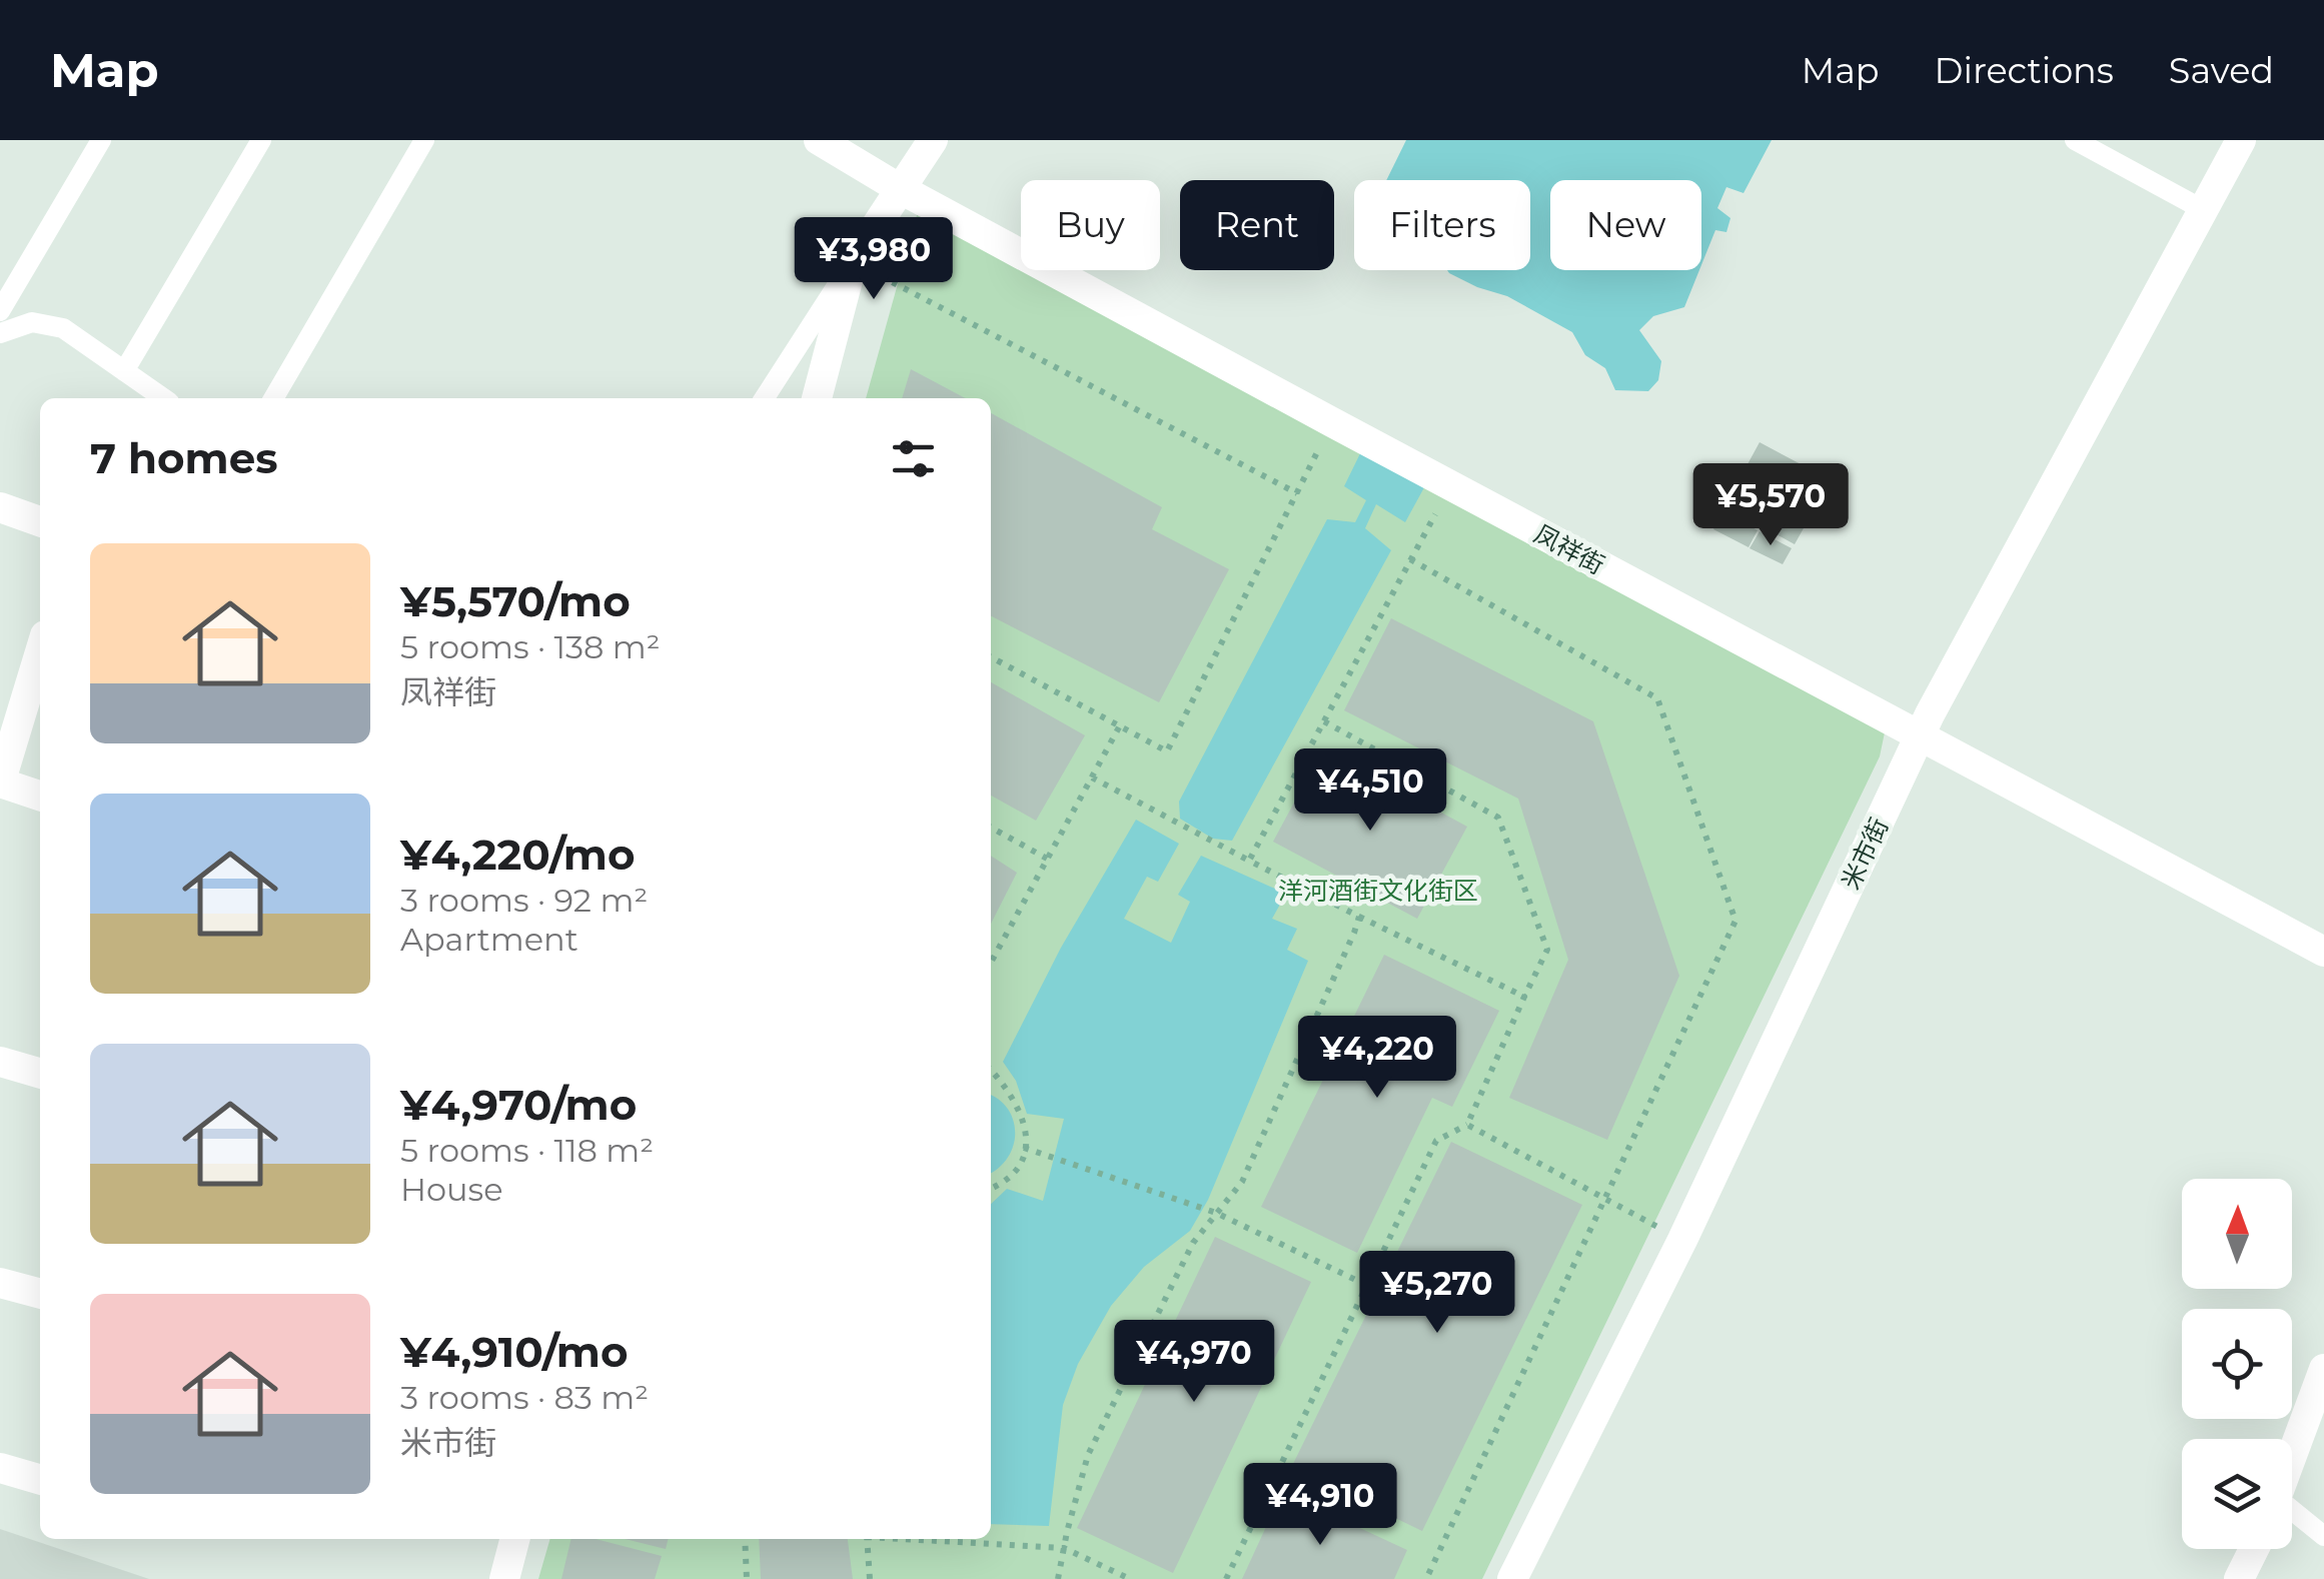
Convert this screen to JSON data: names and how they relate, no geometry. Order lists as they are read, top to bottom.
{
  "streets": {
    "street": ["凤祥街", "米市街"]
  },
  "crossings": [
    ["凤祥街", "米市街"]
  ],
  "parks": ["洋河酒街文化街区"],
  "north": "top",
  "page": {
    "header": "Map",
    "nav": ["Map", "Directions", "Saved"],
    "chip": [
      "Buy",
      "Rent",
      "Filters",
      "New"
    ],
    "price": [
      "¥3,980",
      "¥5,570",
      "¥4,510",
      "¥4,220",
      "¥5,270",
      "¥4,970",
      "¥4,910"
    ],
    "heading": "7 homes",
    "list": [
      {
        "name": "¥5,570/mo",
        "note": "5 rooms · 138 m² · 凤祥街"
      },
      {
        "name": "¥4,220/mo",
        "note": "3 rooms · 92 m² · Apartment"
      },
      {
        "name": "¥4,970/mo",
        "note": "5 rooms · 118 m² · House"
      },
      {
        "name": "¥4,910/mo",
        "note": "3 rooms · 83 m² · 米市街"
      }
    ]
  }
}
